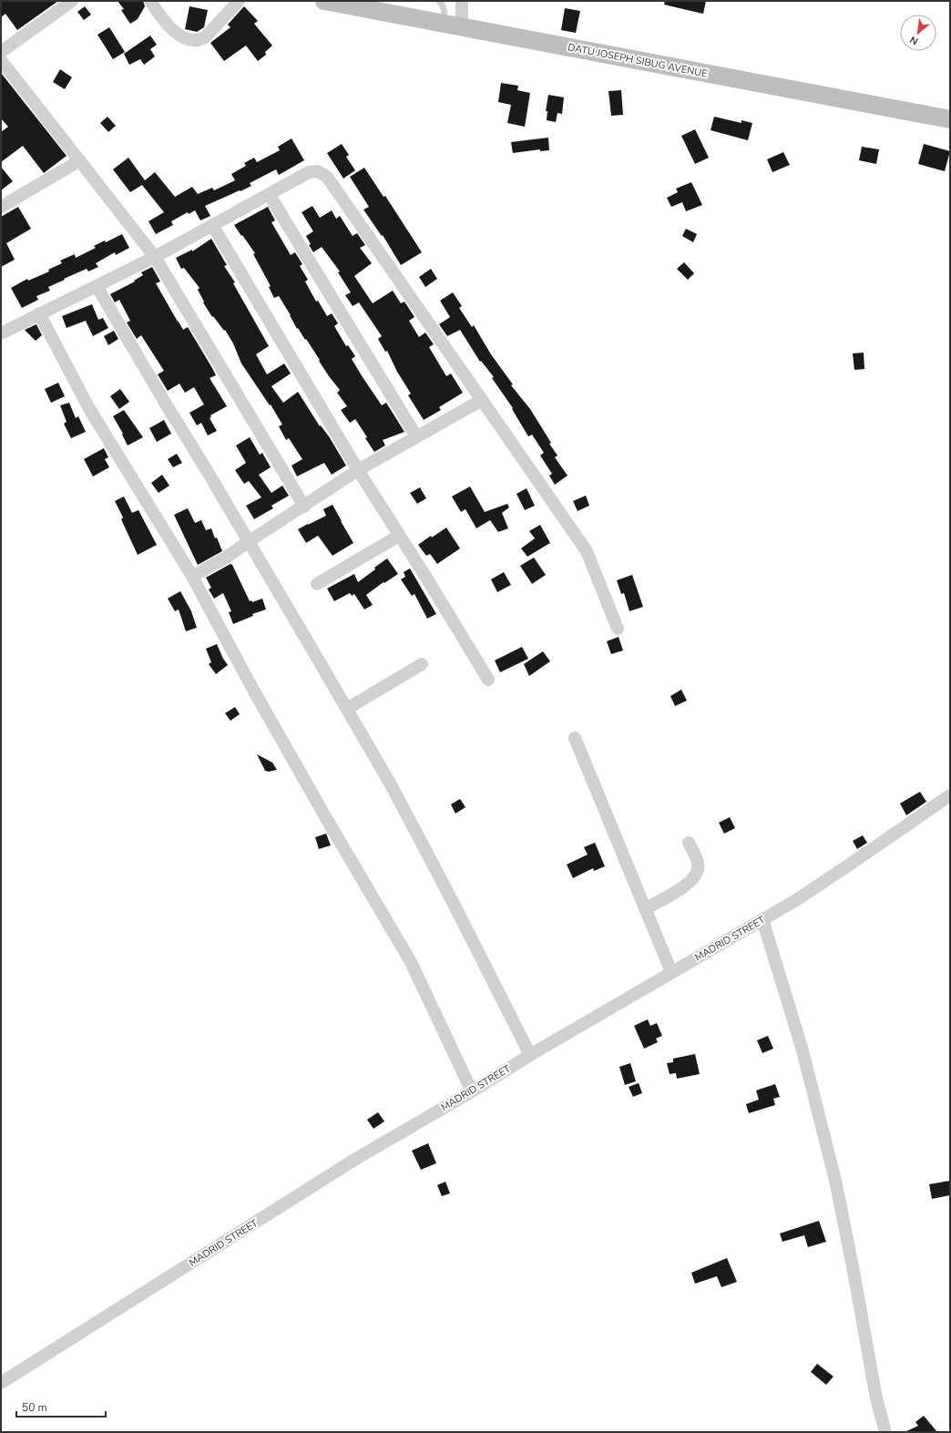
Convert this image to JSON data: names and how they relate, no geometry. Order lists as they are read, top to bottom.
{
  "streets": {
    "main road": ["DATU JOSEPH SIBUG AVENUE"],
    "street": ["MADRID STREET"]
  },
  "scale_bar": "50 m",
  "north": "bottom left"
}
